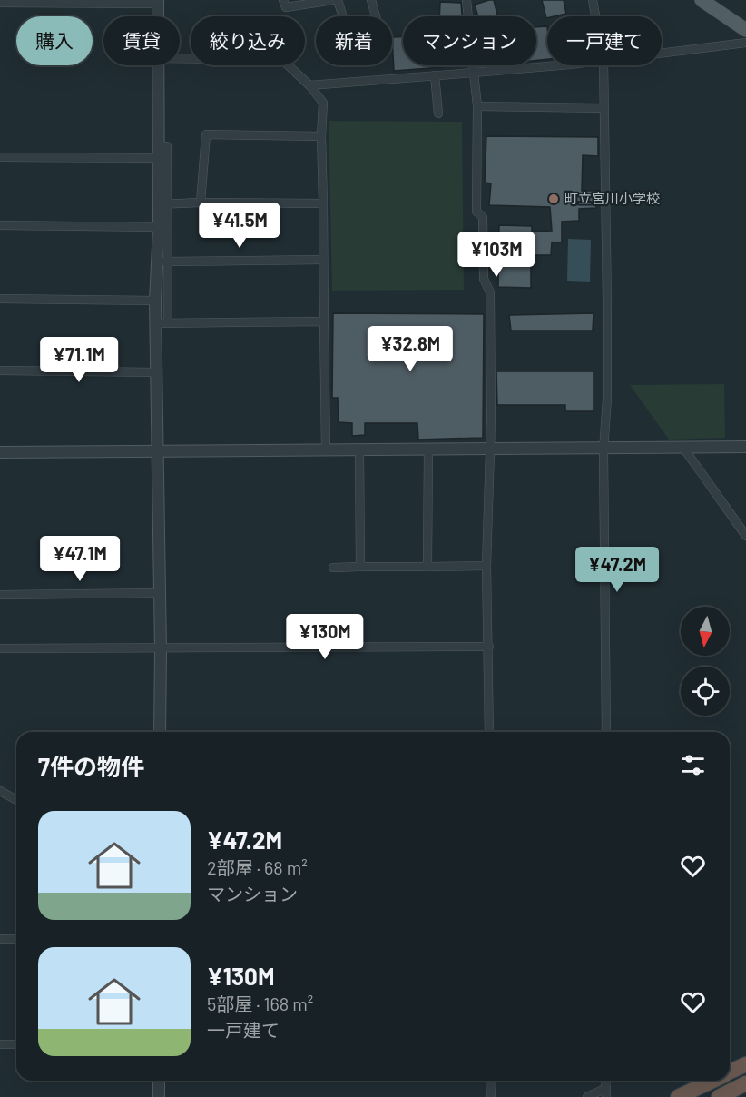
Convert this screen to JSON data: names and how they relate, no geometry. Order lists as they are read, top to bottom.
{
  "places": ["町立宮川小学校"],
  "north": "bottom",
  "page": {
    "chip": [
      "購入",
      "賃貸",
      "絞り込み",
      "新着",
      "マンション",
      "一戸建て"
    ],
    "price": [
      "¥41.5M",
      "¥103M",
      "¥32.8M",
      "¥71.1M",
      "¥47.1M",
      "¥47.2M",
      "¥130M"
    ],
    "heading": "7件の物件",
    "list": [
      {
        "name": "¥47.2M",
        "note": "2部屋 · 68 m² · マンション"
      },
      {
        "name": "¥130M",
        "note": "5部屋 · 168 m² · 一戸建て"
      }
    ]
  }
}
